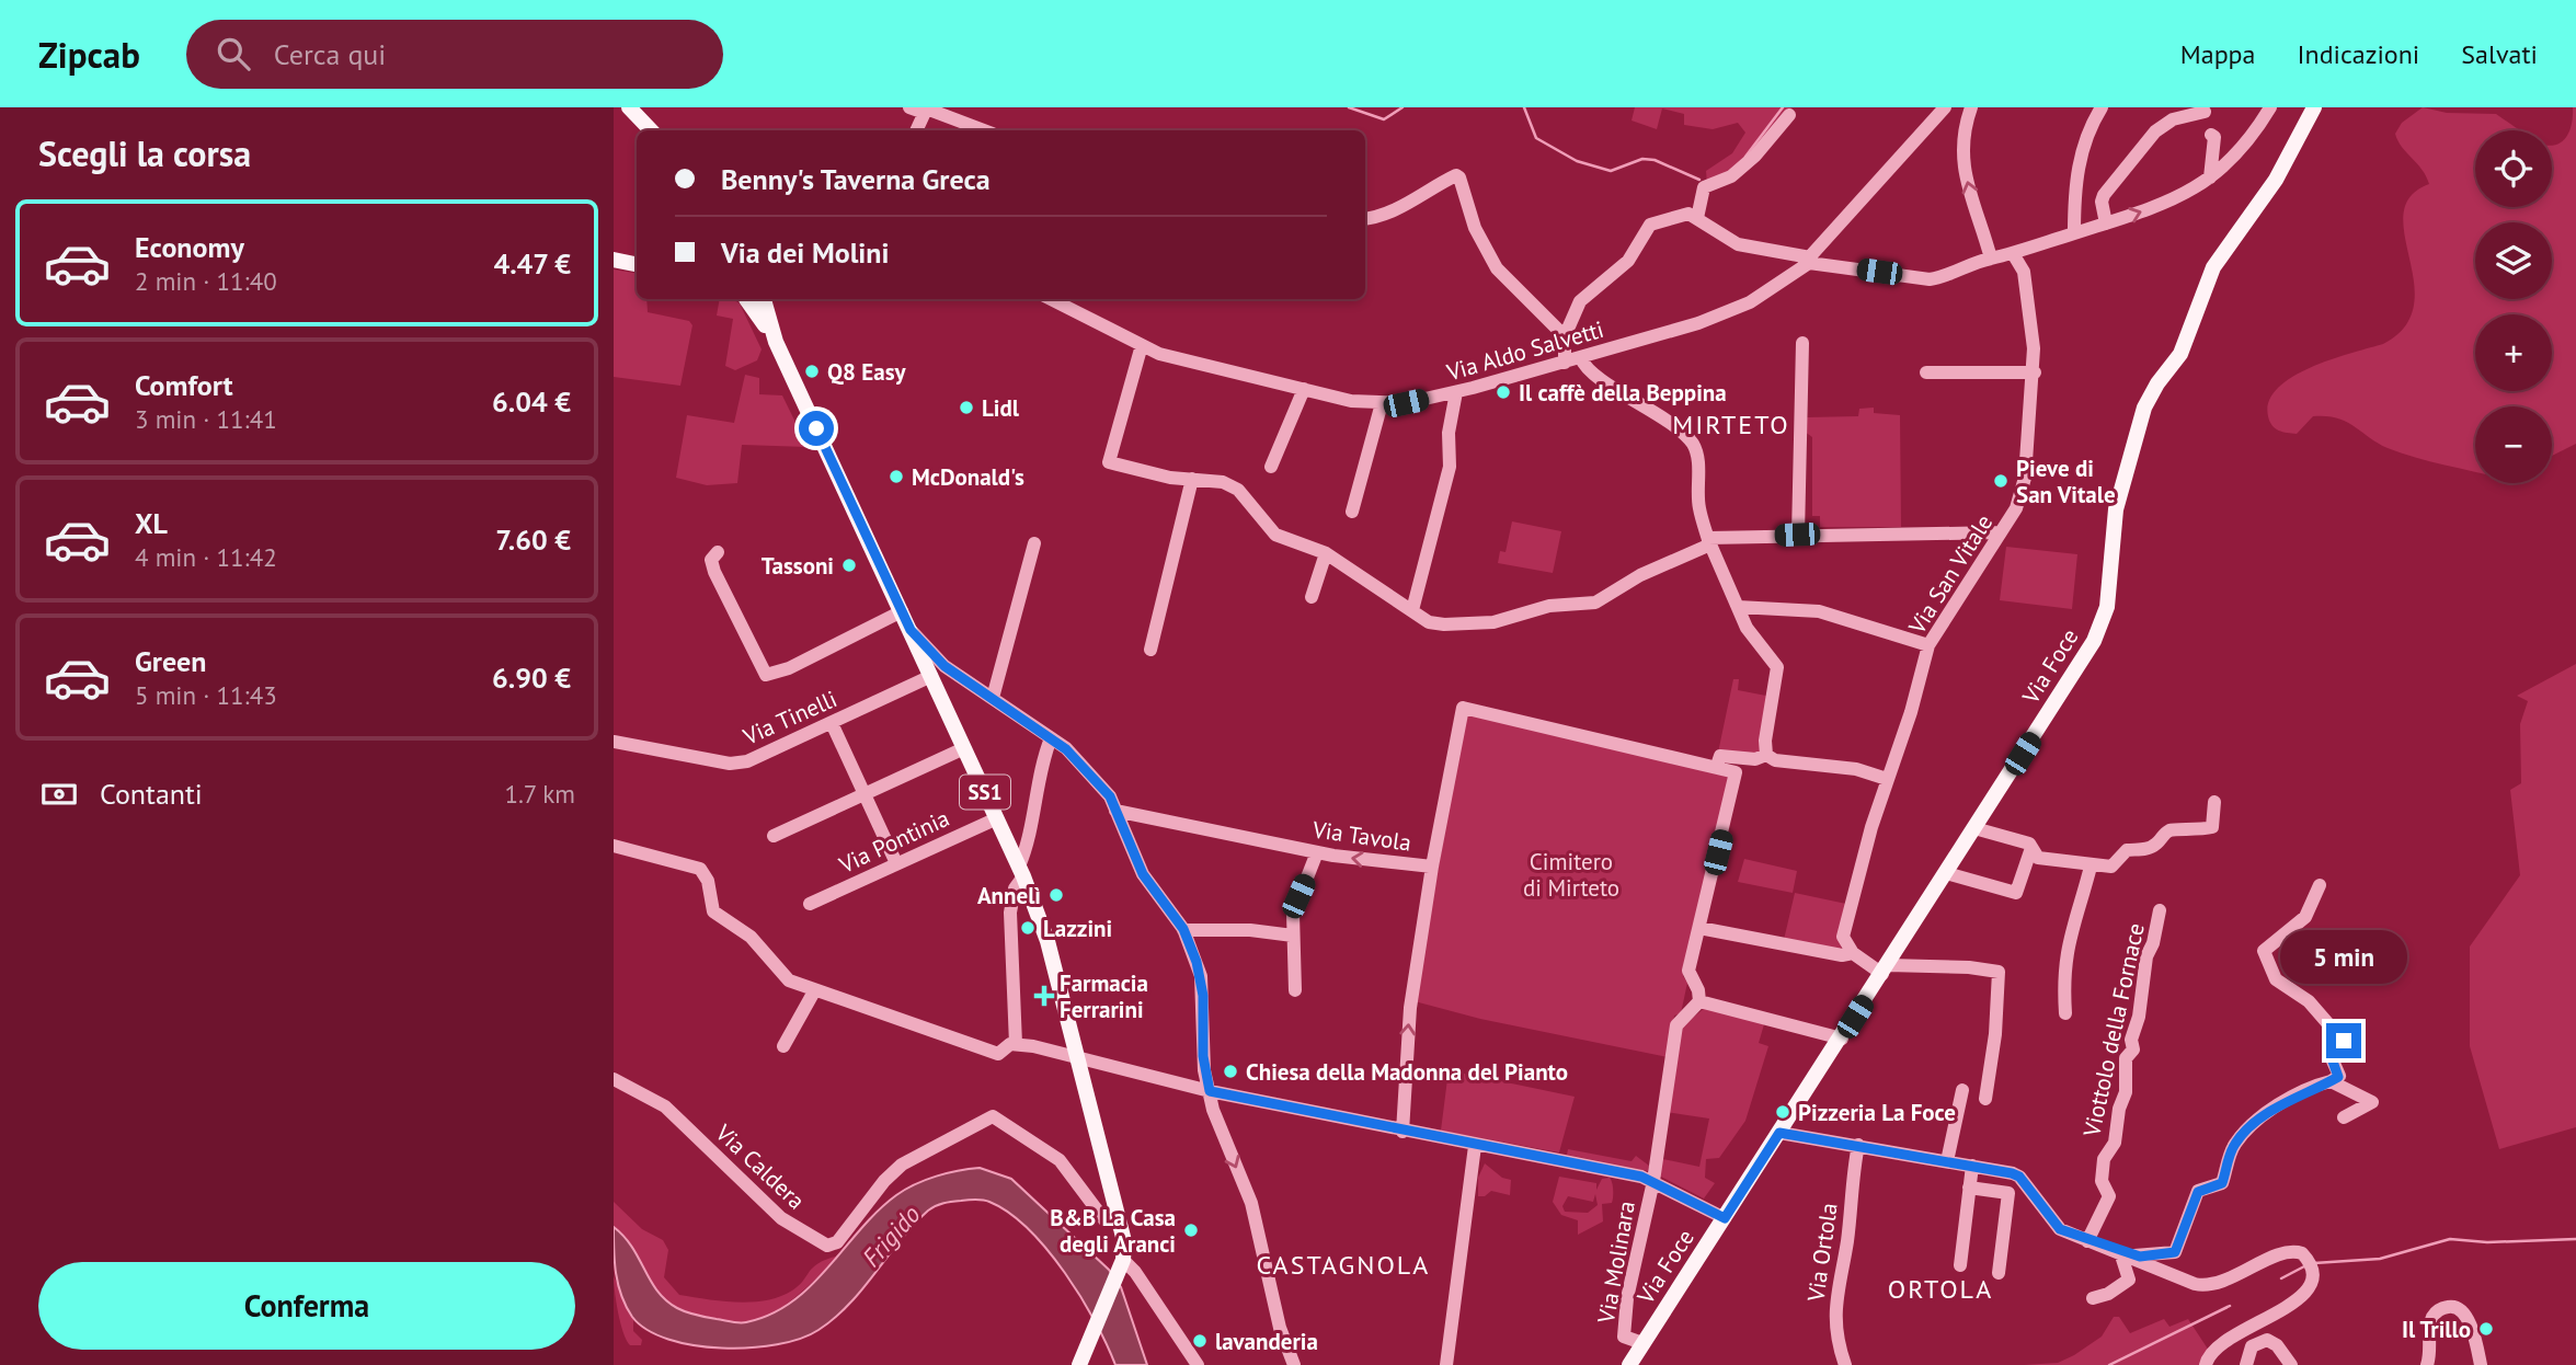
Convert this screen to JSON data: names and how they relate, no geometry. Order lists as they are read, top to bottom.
{
  "streets": {
    "main road": ["Via Foce", "SS1"],
    "street": [
      "Via Aldo Salvetti",
      "Via San Vitale",
      "Via Tinelli",
      "Via Tavola",
      "Via Pontinia",
      "Viottolo della Fornace",
      "Via Caldera",
      "Via Ortola",
      "Via Molinara"
    ]
  },
  "crossings": [
    ["Via Foce", "Via Molinara"],
    ["Via Tinelli", "SS1"],
    ["SS1", "Via Pontinia"],
    ["SS1", "Via Caldera"]
  ],
  "districts": ["MIRTETO", "CASTAGNOLA", "ORTOLA"],
  "water": ["Frigido"],
  "parks": ["Cimitero di Mirteto"],
  "places": {
    "other": [
      "Q8 Easy",
      "Il caffè della Beppina",
      "Lidl",
      "McDonald's",
      "Pieve di San Vitale",
      "Tassoni",
      "Annelì",
      "Lazzini",
      "Chiesa della Madonna del Pianto",
      "Pizzeria La Foce",
      "B&B La Casa degli Aranci",
      "Il Trillo",
      "lavanderia"
    ],
    "health": ["Farmacia Ferrarini"]
  },
  "page": {
    "header": "Zipcab",
    "search": "Cerca qui",
    "nav": ["Mappa", "Indicazioni", "Salvati"],
    "heading": "Scegli la corsa",
    "map_buttons": ["+", "−"],
    "banner": ["Benny's Taverna Greca", "Via dei Molini"],
    "list": [
      {
        "name": "Economy",
        "note": "2 min · 11:40",
        "value": "4.47 €"
      },
      {
        "name": "Comfort",
        "note": "3 min · 11:41",
        "value": "6.04 €"
      },
      {
        "name": "XL",
        "note": "4 min · 11:42",
        "value": "7.60 €"
      },
      {
        "name": "Green",
        "note": "5 min · 11:43",
        "value": "6.90 €"
      }
    ],
    "pay": ["Contanti", "1.7 km"],
    "bubble": "5 min",
    "buttons": "Conferma"
  }
}
